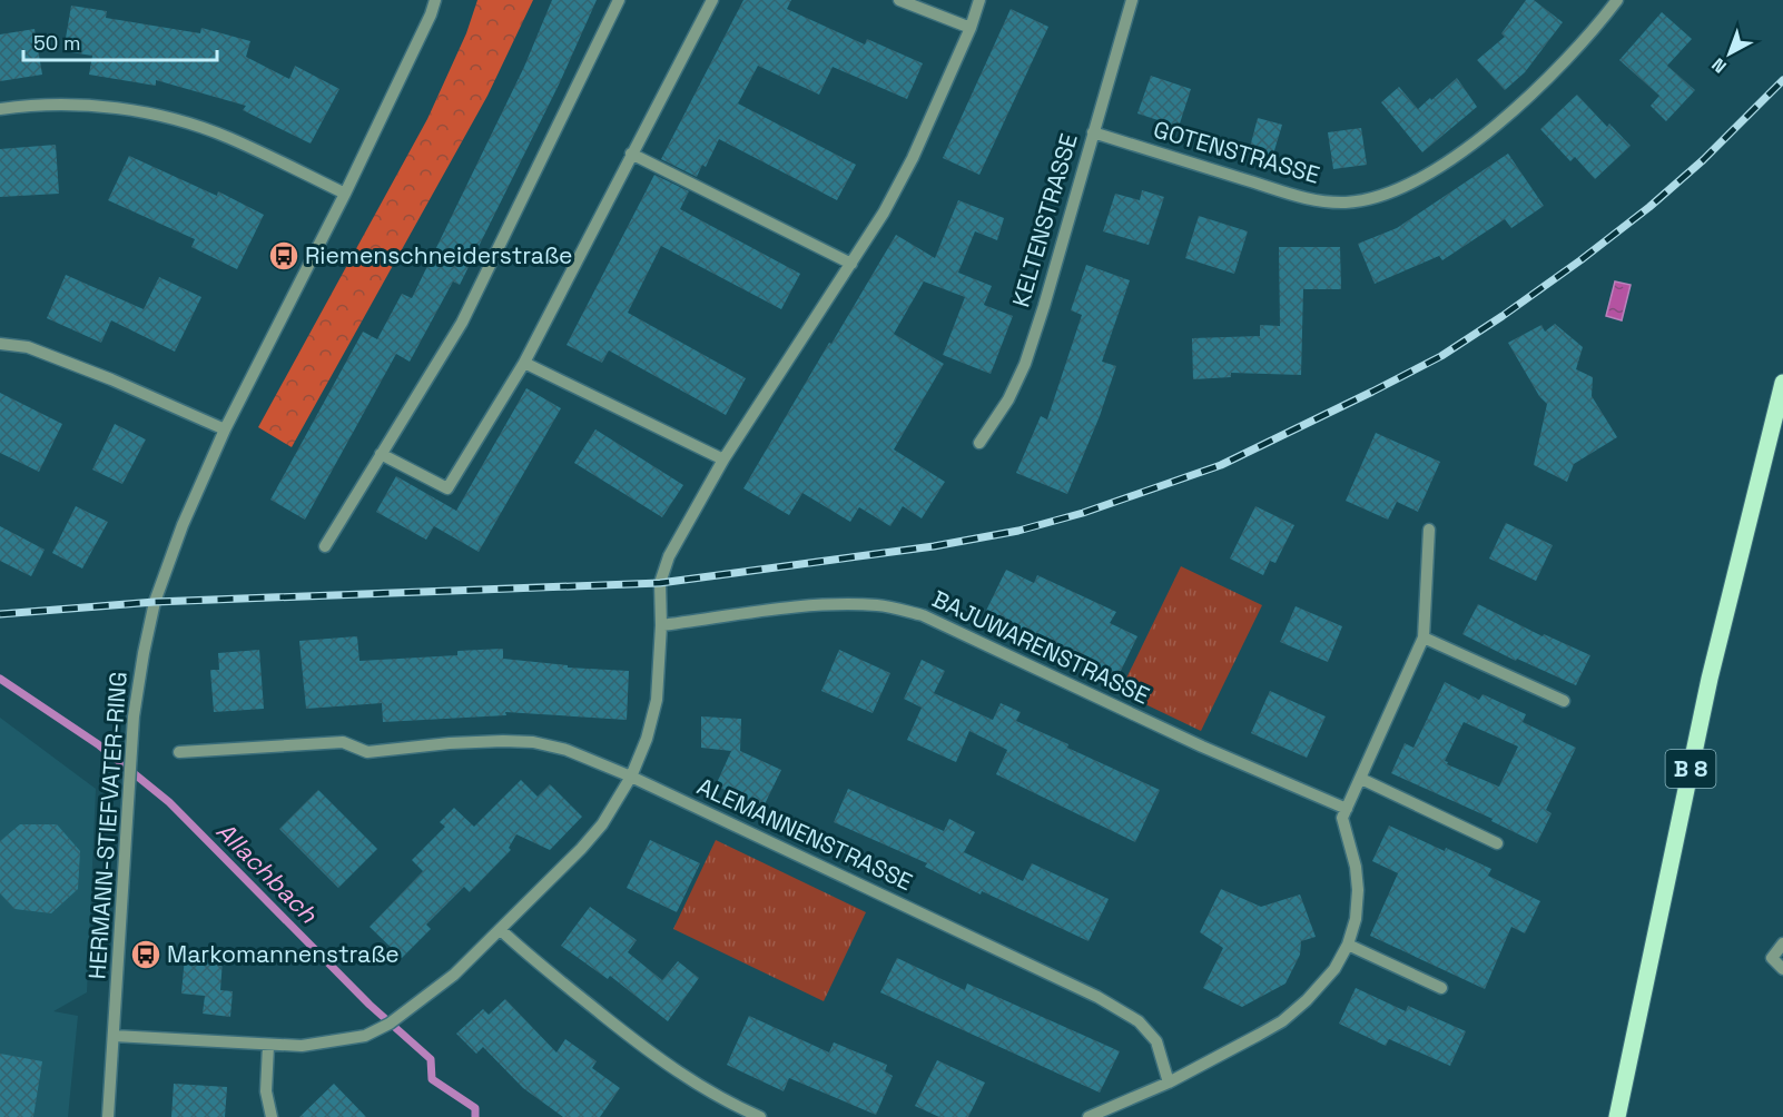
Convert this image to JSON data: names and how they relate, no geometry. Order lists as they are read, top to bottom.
{
  "streets": {
    "main road": ["B 8"],
    "street": [
      "GOTENSTRASSE",
      "KELTENSTRASSE",
      "BAJUWARENSTRASSE",
      "HERMANN-STIEFVATER-RING",
      "ALEMANNENSTRASSE"
    ]
  },
  "crossings": [
    ["GOTENSTRASSE", "KELTENSTRASSE"]
  ],
  "water": ["Allachbach"],
  "places": {
    "bus stop": ["Riemenschneiderstraße", "Markomannenstraße"]
  },
  "scale_bar": "50 m",
  "north": "bottom left"
}
